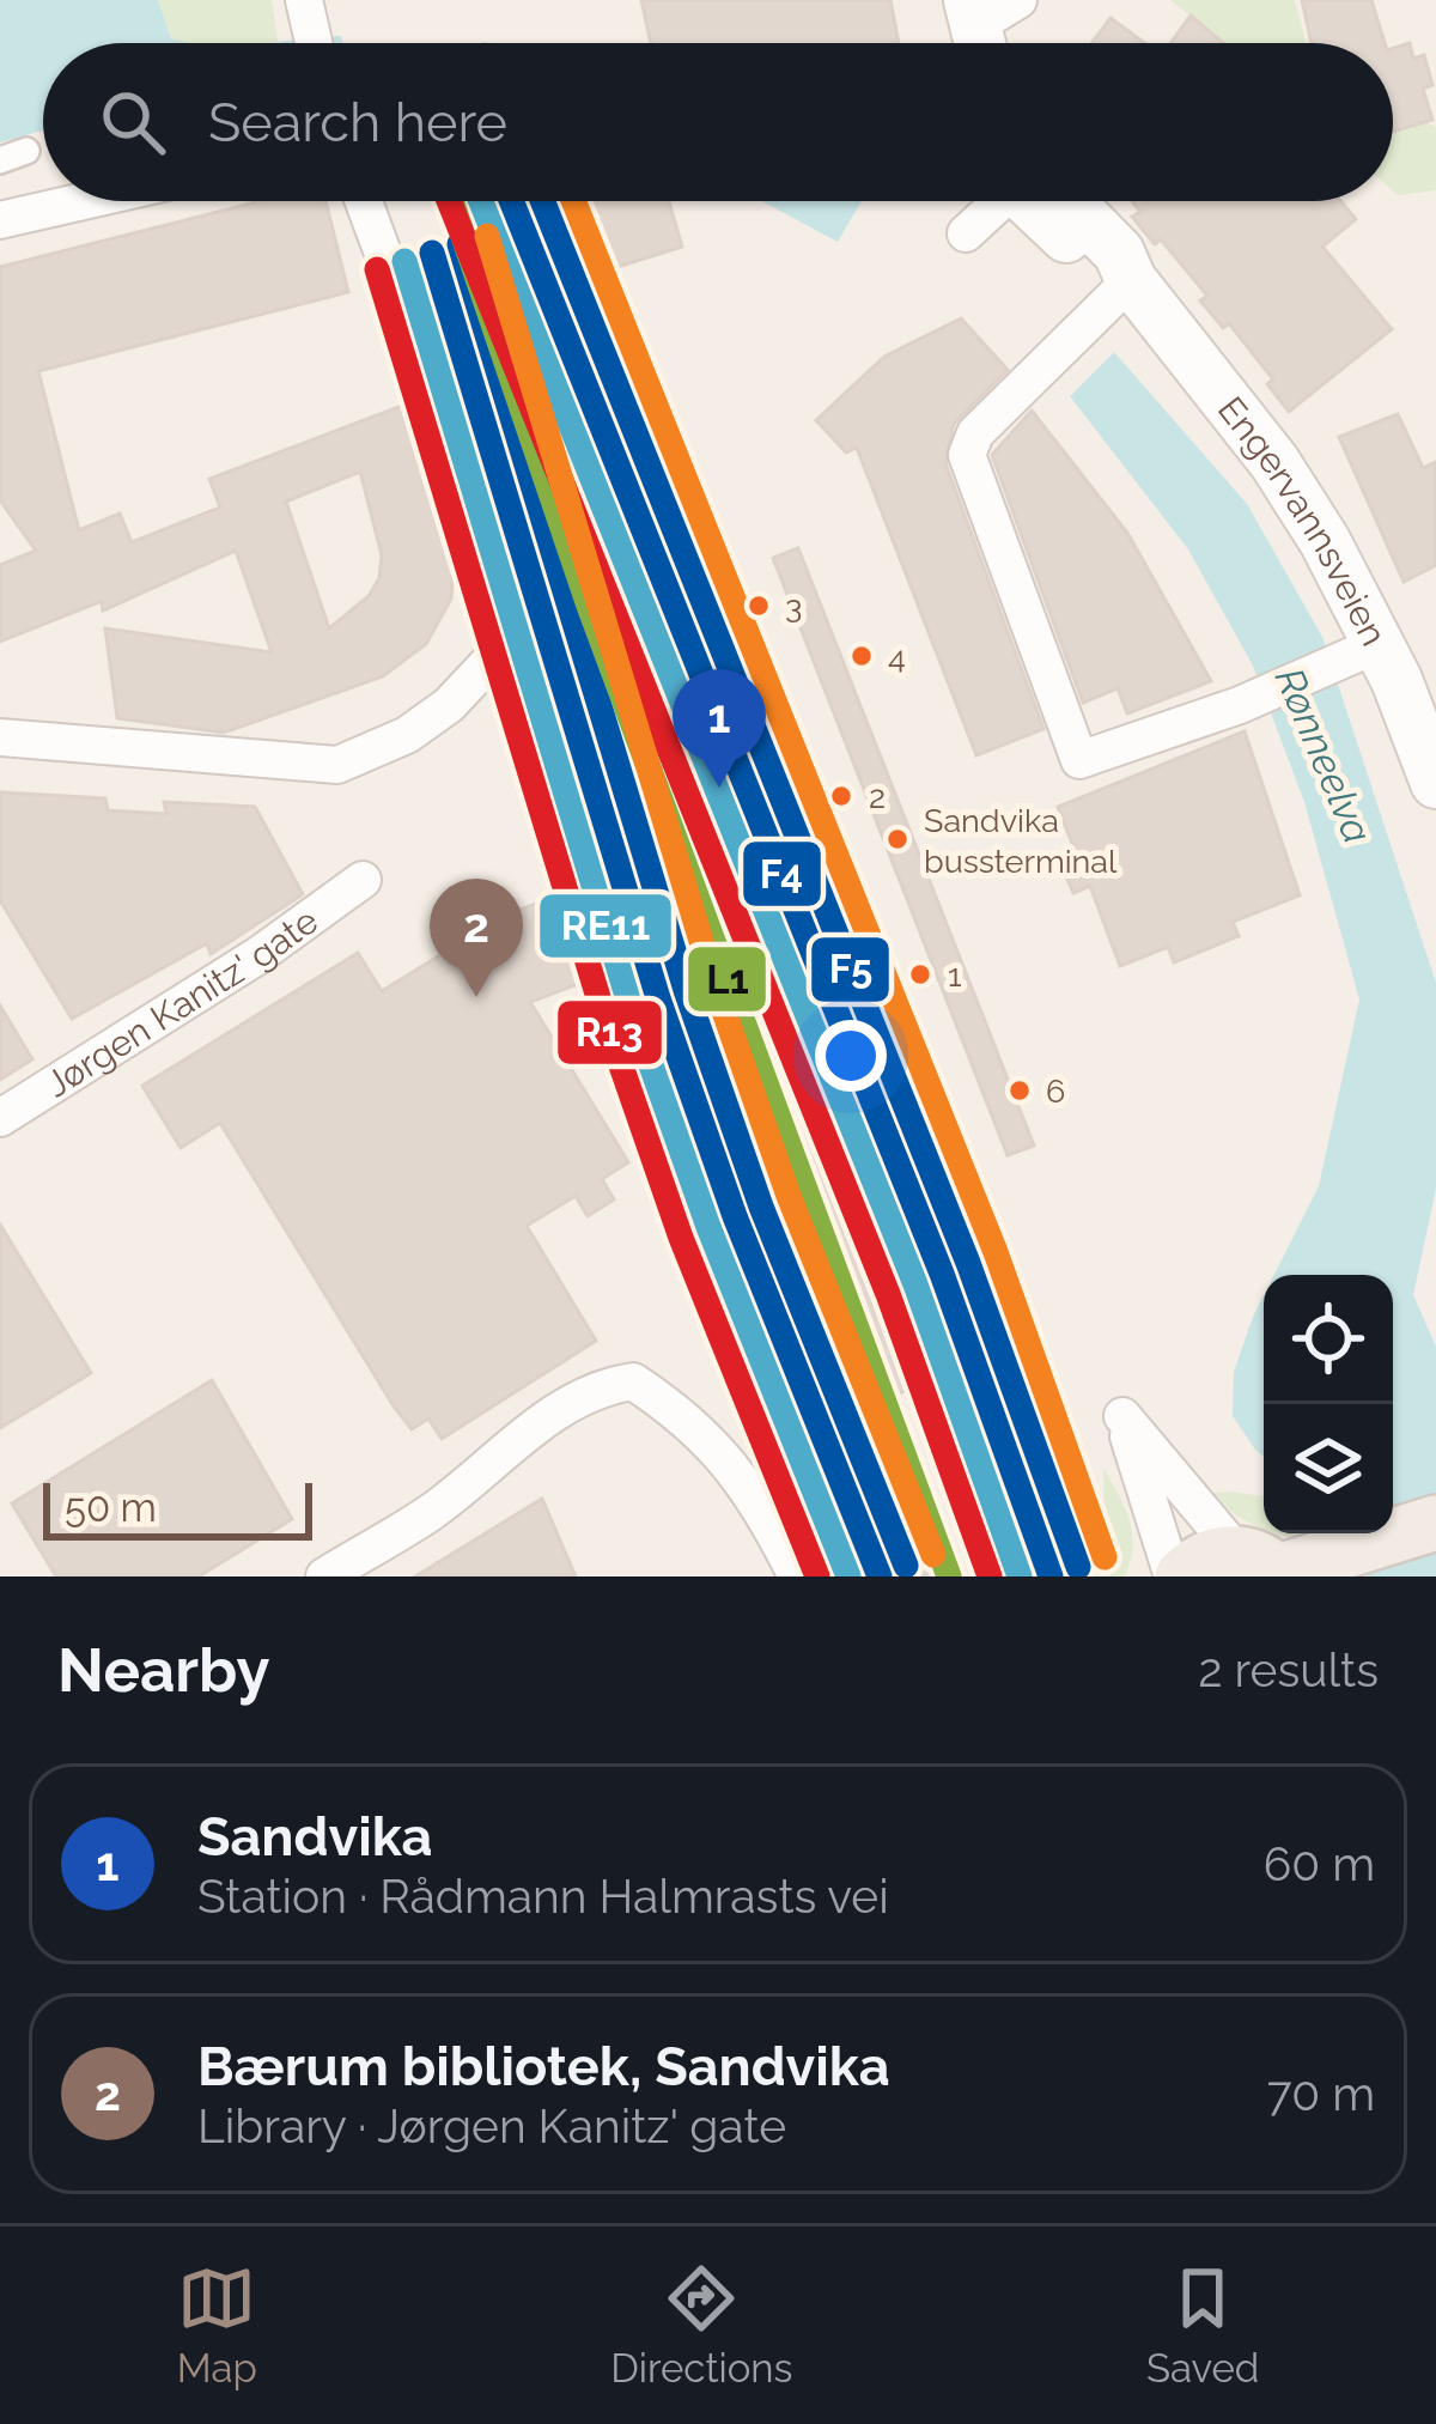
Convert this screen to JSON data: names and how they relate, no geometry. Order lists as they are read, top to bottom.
{
  "streets": {
    "main road": ["Engervannsveien"],
    "street": ["Jørgen Kanitz' gate"]
  },
  "water": ["Rønneelva"],
  "places": [
    "3",
    "4",
    "2",
    "Sandvika bussterminal",
    "1",
    "6"
  ],
  "lines": [
    "transit line F4",
    "transit line RE11",
    "transit line F5",
    "transit line L1",
    "transit line R13"
  ],
  "scale_bar": "50 m",
  "page": {
    "search": "Search here",
    "pins": ["1", "2"],
    "scale": "50 m",
    "heading": ["Nearby", "2 results"],
    "list": [
      {
        "mark": "1",
        "name": "Sandvika",
        "note": "Station · Rådmann Halmrasts vei",
        "value": "60 m"
      },
      {
        "mark": "2",
        "name": "Bærum bibliotek, Sandvika",
        "note": "Library · Jørgen Kanitz' gate",
        "value": "70 m"
      }
    ],
    "nav": ["Map", "Directions", "Saved"]
  }
}
